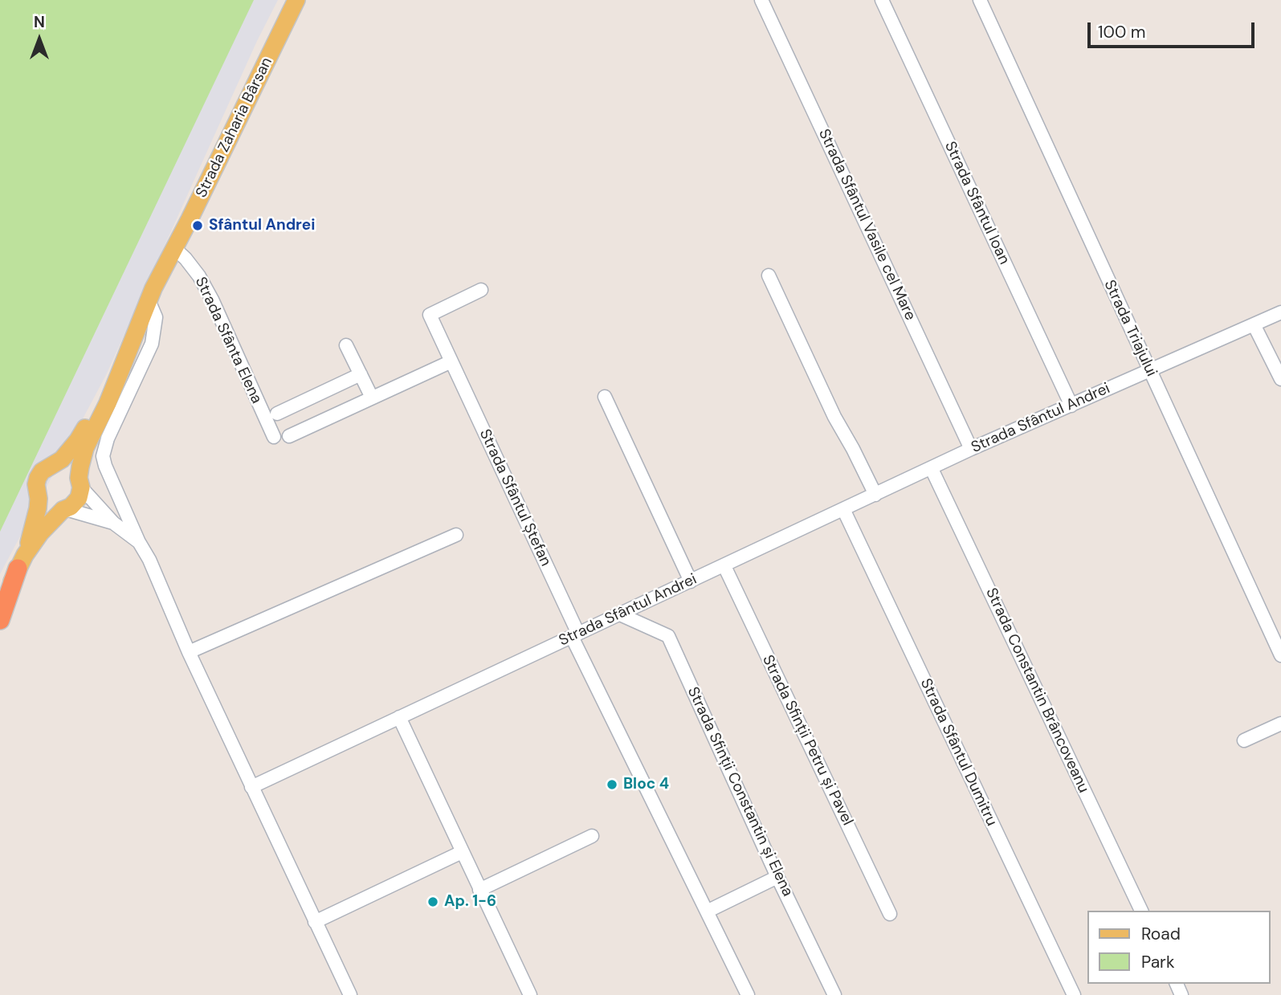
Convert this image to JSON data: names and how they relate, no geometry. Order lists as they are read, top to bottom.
{
  "streets": {
    "main road": ["Strada Zaharia Bârsan"],
    "street": [
      "Strada Sfântul Ioan",
      "Strada Sfântul Vasile cel Mare",
      "Strada Triajului",
      "Strada Sfânta Elena",
      "Strada Sfântul Andrei",
      "Strada Sfântul Ștefan",
      "Strada Constantin Brâncoveanu",
      "Strada Sfinții Petru și Pavel",
      "Strada Sfântul Dumitru",
      "Strada Sfinții Constantin și Elena"
    ]
  },
  "crossings": [
    ["Strada Zaharia Bârsan", "Strada Sfânta Elena"],
    ["Strada Sfântul Ioan", "Strada Sfântul Andrei"],
    ["Strada Sfântul Vasile cel Mare", "Strada Sfântul Andrei"],
    ["Strada Triajului", "Strada Sfântul Andrei"],
    ["Strada Sfântul Andrei", "Strada Sfântul Ștefan"],
    ["Strada Sfântul Andrei", "Strada Constantin Brâncoveanu"],
    ["Strada Sfântul Andrei", "Strada Sfinții Petru și Pavel"],
    ["Strada Sfântul Andrei", "Strada Sfântul Dumitru"],
    ["Strada Sfântul Andrei", "Strada Sfinții Constantin și Elena"]
  ],
  "places": ["Sfântul Andrei", "Bloc 4", "Ap. 1-6"],
  "legend": ["Road", "Park"],
  "scale_bar": "100 m",
  "north": "top"
}
